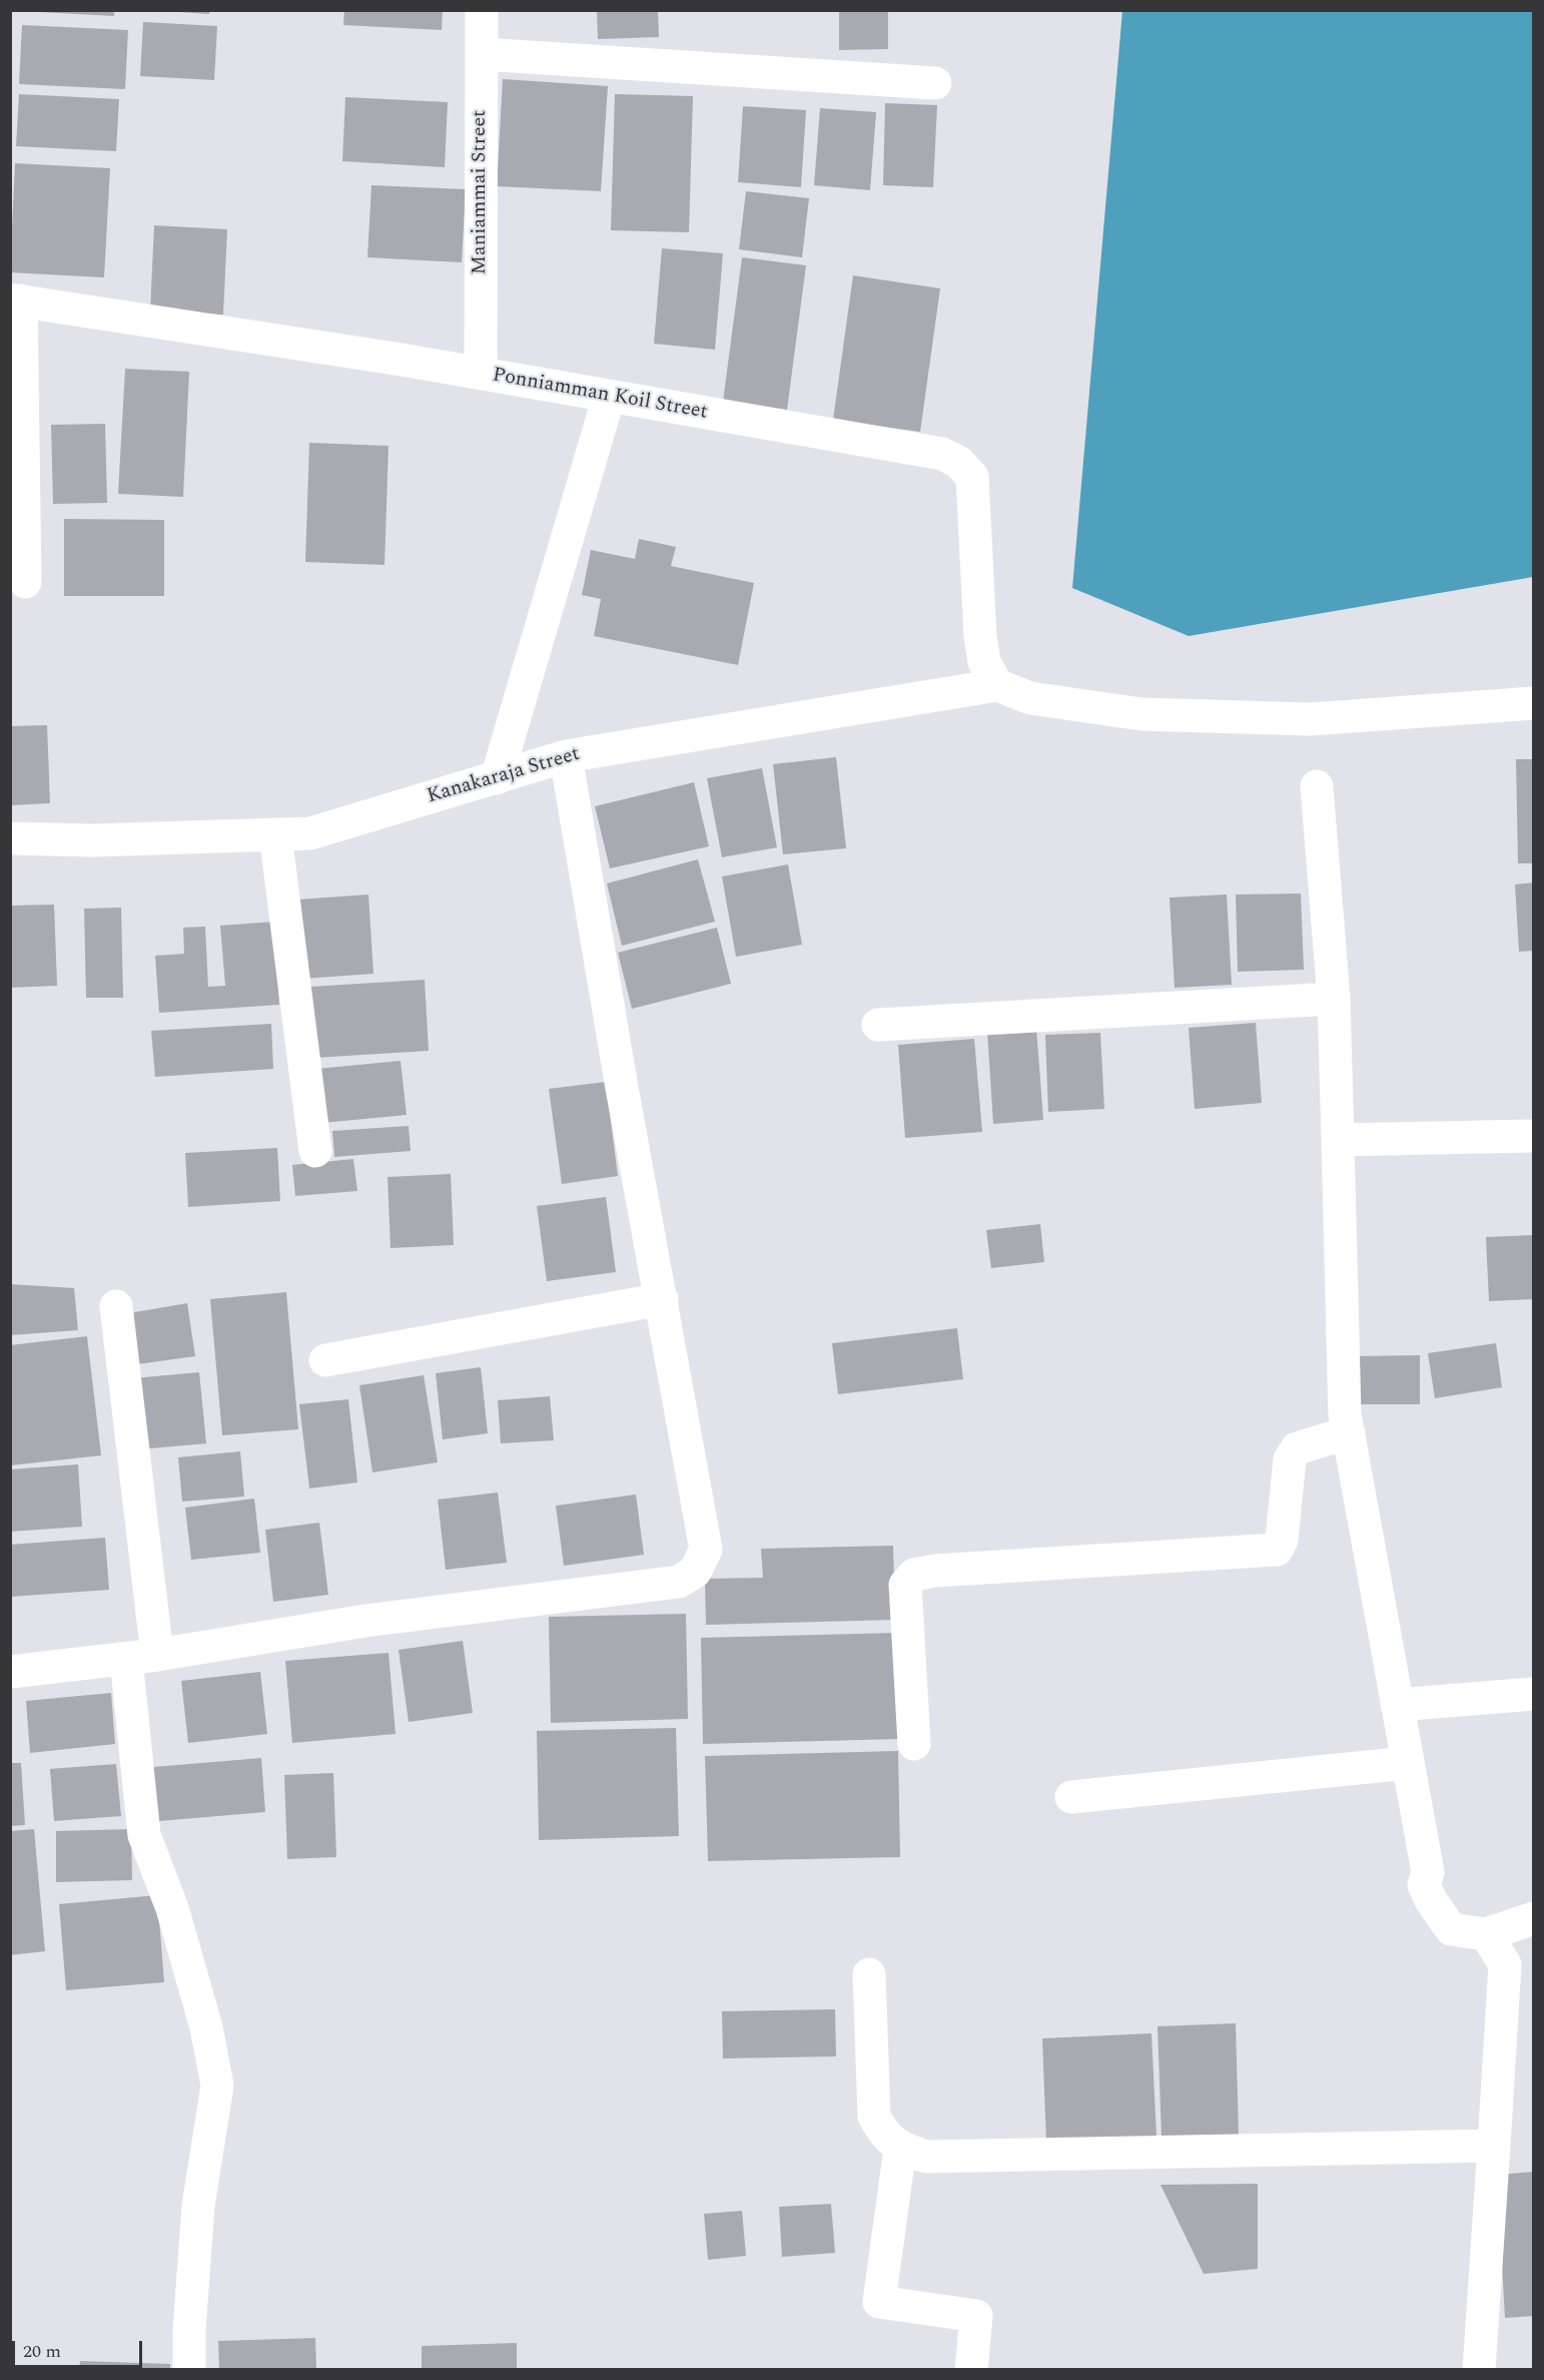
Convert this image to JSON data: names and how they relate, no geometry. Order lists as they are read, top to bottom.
{
  "streets": {
    "street": ["Maniammai Street", "Ponniamman Koil Street", "Kanakaraja Street"]
  },
  "crossings": [
    ["Maniammai Street", "Ponniamman Koil Street"],
    ["Ponniamman Koil Street", "Kanakaraja Street"]
  ],
  "scale_bar": "20 m"
}
